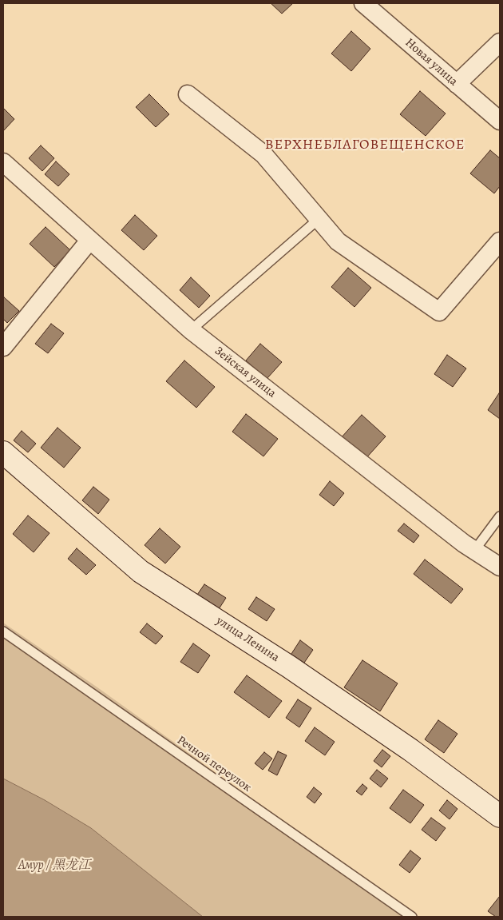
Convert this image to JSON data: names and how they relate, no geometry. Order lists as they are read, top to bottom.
{
  "streets": {
    "street": ["Новая улица", "Зейская улица", "улица Ленина"],
    "lane": ["Речной переулок"]
  },
  "districts": ["ВЕРХНЕБЛАГОВЕЩЕНСКОЕ"],
  "water": ["Амур / 黑龙江"]
}
